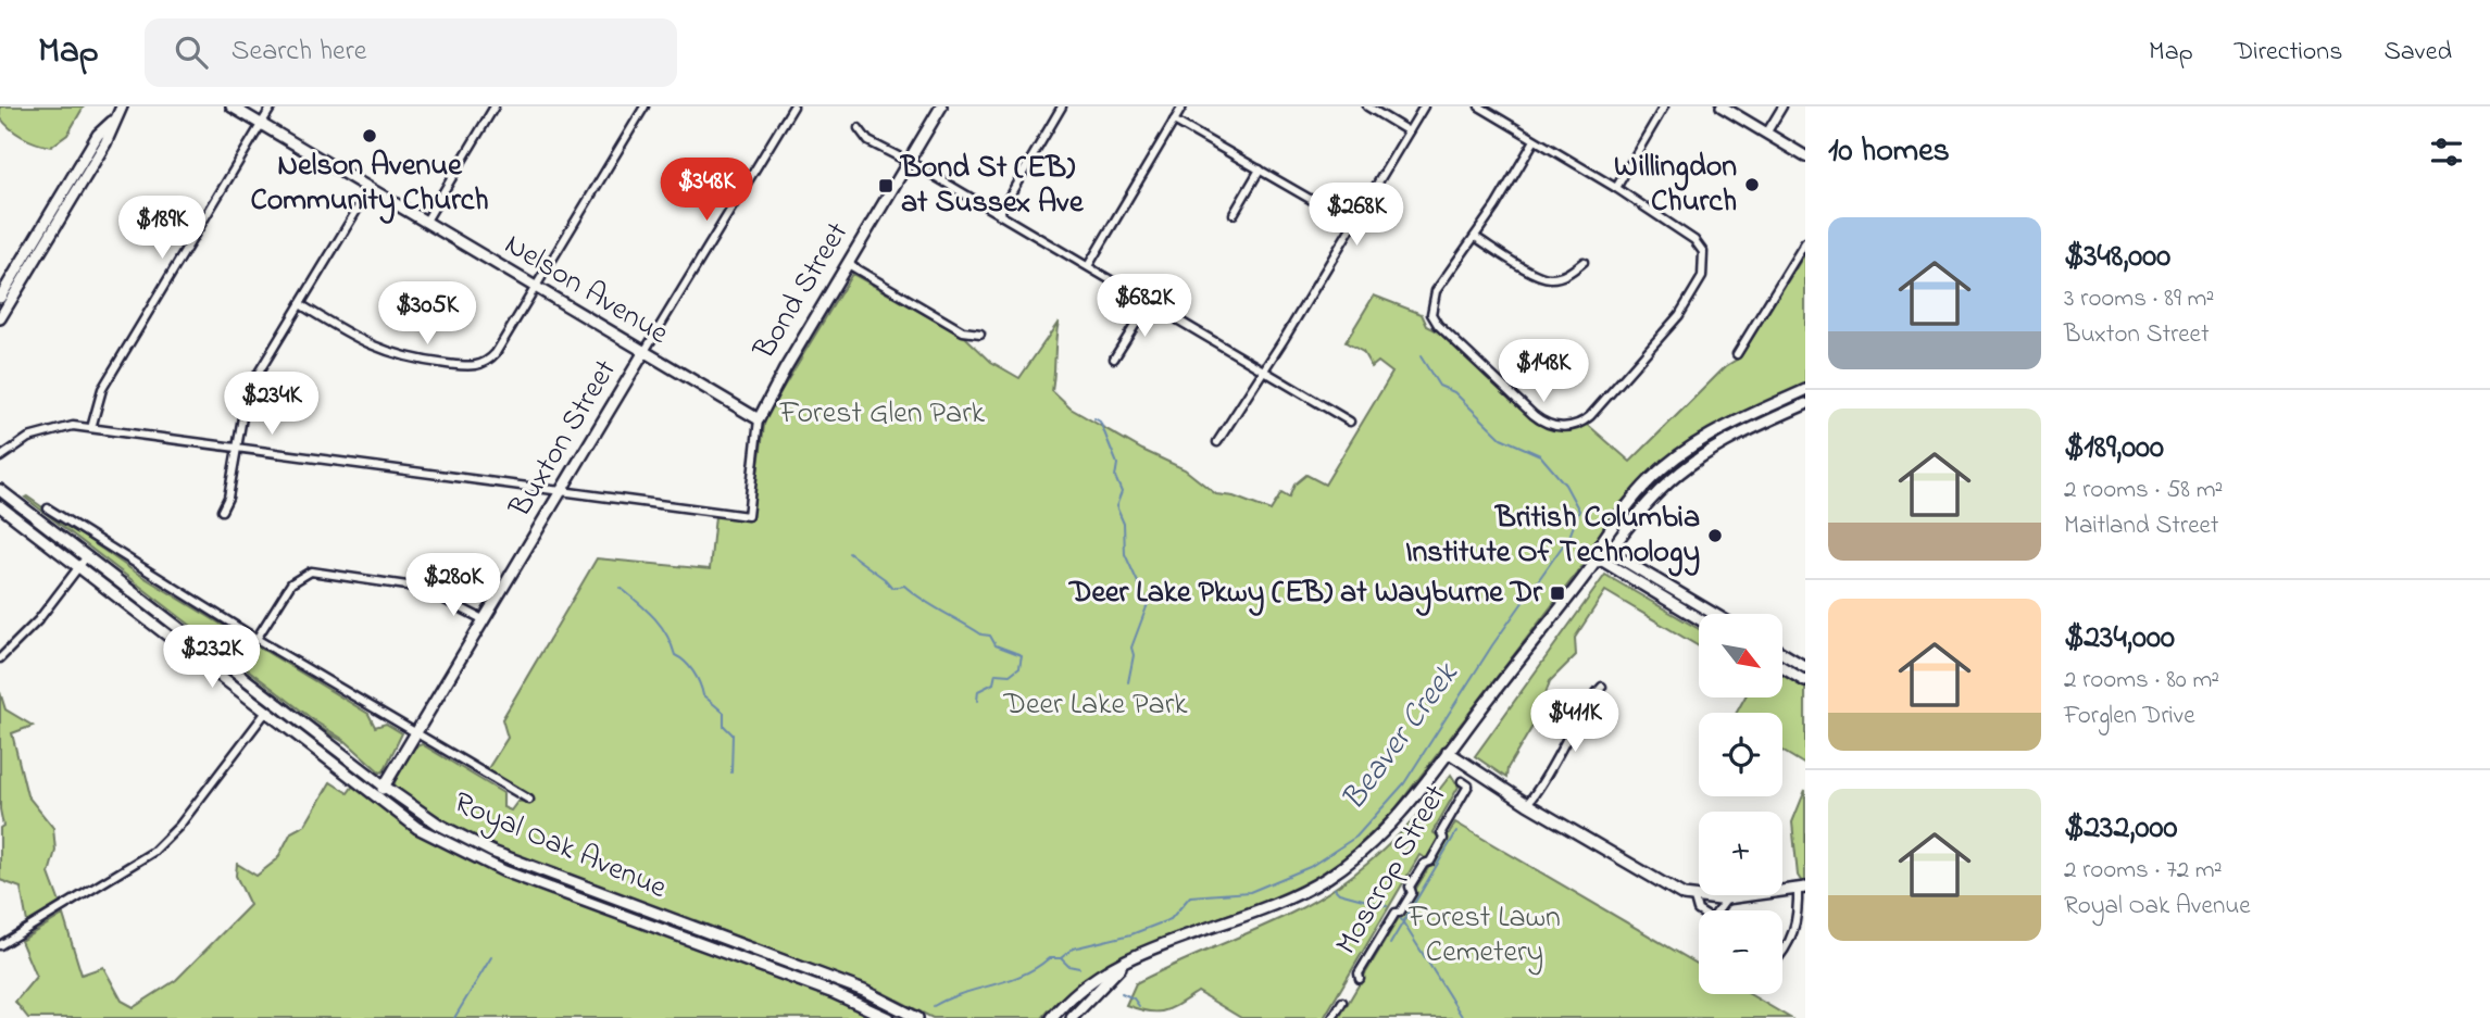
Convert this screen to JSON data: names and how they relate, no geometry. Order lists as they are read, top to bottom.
{
  "streets": {
    "main road": [
      "Nelson Avenue",
      "Bond Street",
      "Buxton Street",
      "Royal Oak Avenue"
    ],
    "street": ["Moscrop Street"]
  },
  "crossings": [
    ["Nelson Avenue", "Bond Street"],
    ["Nelson Avenue", "Buxton Street"],
    ["Bond Street", "Buxton Street"],
    ["Buxton Street", "Royal Oak Avenue"]
  ],
  "water": ["Beaver Creek"],
  "parks": ["Forest Glen Park", "Deer Lake Park", "Forest Lawn Cemetery"],
  "places": {
    "other": ["Nelson Avenue Community Church", "Willingdon Church", "British Columbia Institute Of Technology"],
    "transit": ["Bond St (EB) at Sussex Ave", "Deer Lake Pkwy (EB) at Wayburne Dr"]
  },
  "north": "bottom right",
  "page": {
    "header": "Map",
    "search": "Search here",
    "nav": ["Map", "Directions", "Saved"],
    "heading": "10 homes",
    "price": [
      "$348K",
      "$268K",
      "$189K",
      "$682K",
      "$305K",
      "$148K",
      "$234K",
      "$280K",
      "$232K",
      "$411K"
    ],
    "list": [
      {
        "name": "$348,000",
        "note": "3 rooms · 89 m² · Buxton Street"
      },
      {
        "name": "$189,000",
        "note": "2 rooms · 58 m² · Maitland Street"
      },
      {
        "name": "$234,000",
        "note": "2 rooms · 80 m² · Forglen Drive"
      },
      {
        "name": "$232,000",
        "note": "2 rooms · 72 m² · Royal Oak Avenue"
      }
    ],
    "map_buttons": ["+", "−"]
  }
}
